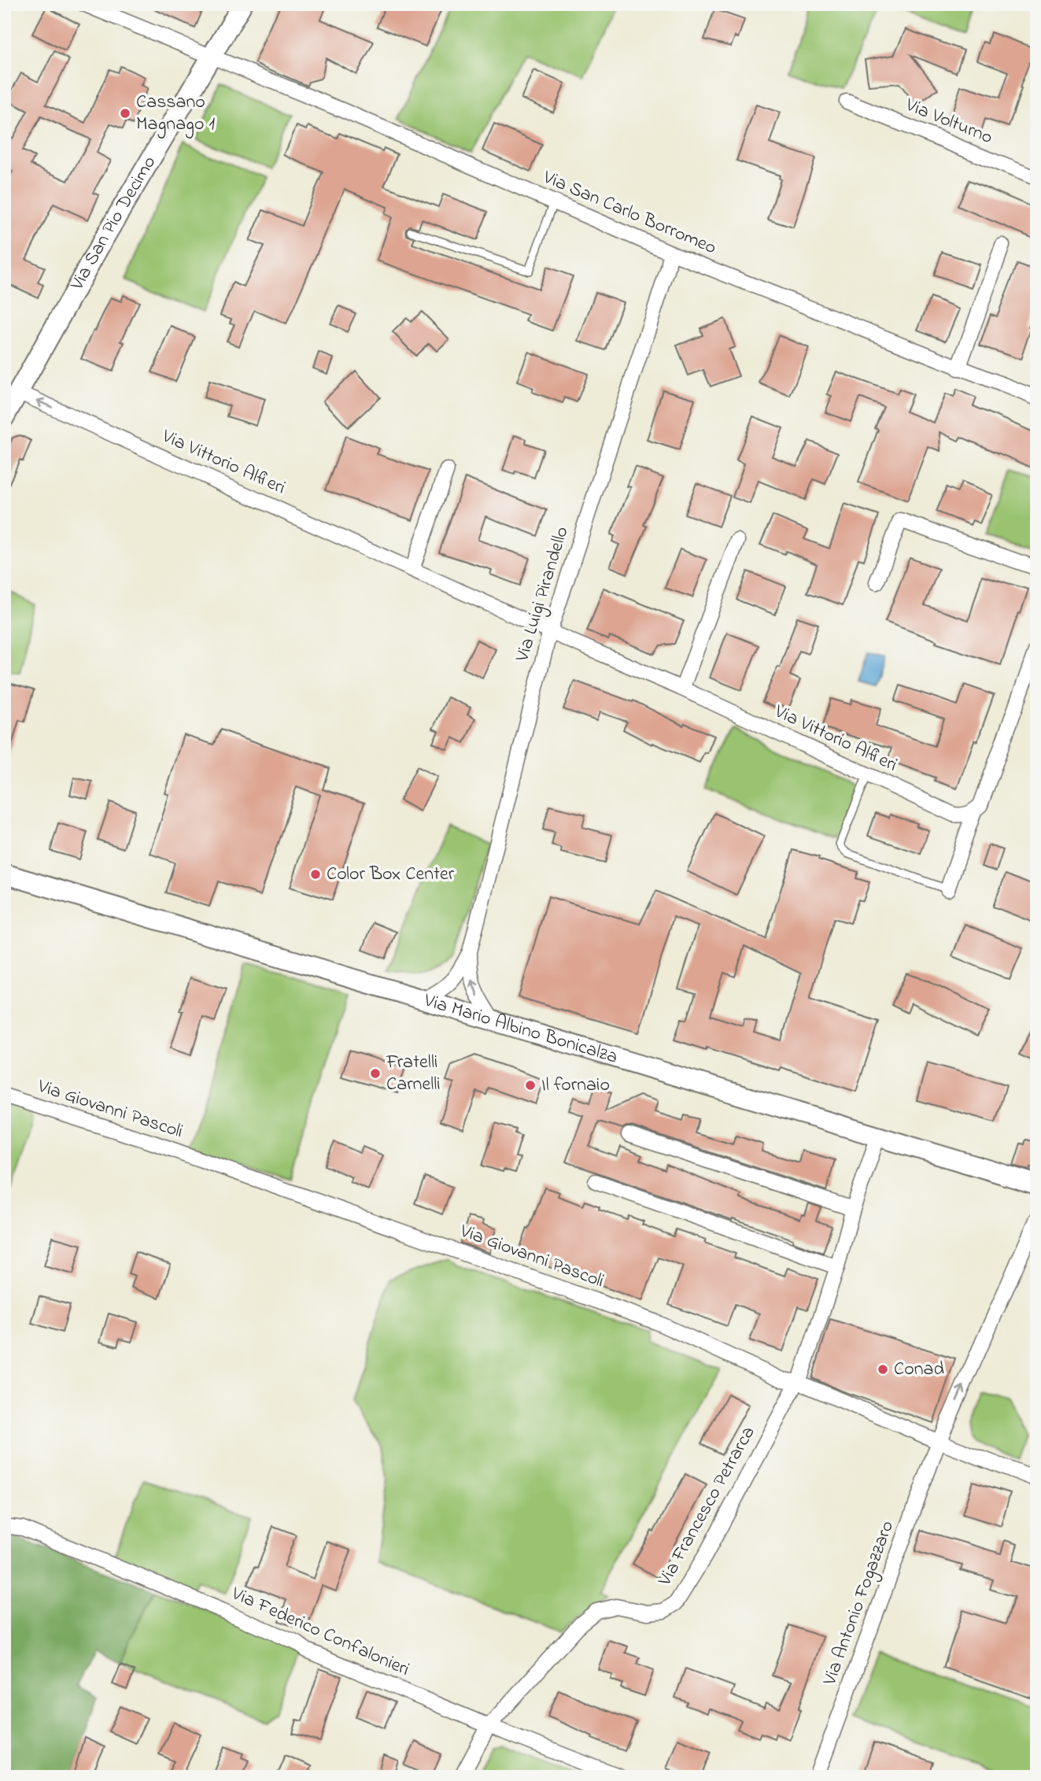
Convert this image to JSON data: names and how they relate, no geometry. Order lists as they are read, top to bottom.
{
  "streets": {
    "main road": ["Via San Pio Decimo", "Via Mario Albino Bonicalza"],
    "street": [
      "Via Volturno",
      "Via San Carlo Borromeo",
      "Via Vittorio Alfieri",
      "Via Luigi Pirandello",
      "Via Giovanni Pascoli",
      "Via Francesco Petrarca",
      "Via Antonio Fogazzaro",
      "Via Federico Confalonieri"
    ]
  },
  "crossings": [
    ["Via San Carlo Borromeo", "Via San Pio Decimo"],
    ["Via San Carlo Borromeo", "Via Luigi Pirandello"],
    ["Via San Pio Decimo", "Via Vittorio Alfieri"],
    ["Via Vittorio Alfieri", "Via Luigi Pirandello"],
    ["Via Luigi Pirandello", "Via Mario Albino Bonicalza"],
    ["Via Mario Albino Bonicalza", "Via Francesco Petrarca"],
    ["Via Giovanni Pascoli", "Via Francesco Petrarca"],
    ["Via Giovanni Pascoli", "Via Antonio Fogazzaro"],
    ["Via Francesco Petrarca", "Via Federico Confalonieri"]
  ],
  "one_way": ["Via Vittorio Alfieri", "Via Antonio Fogazzaro"],
  "places": [
    "Cassano Magnago 1",
    "Color Box Center",
    "Fratelli Carnelli",
    "Il fornaio",
    "Conad"
  ]
}
